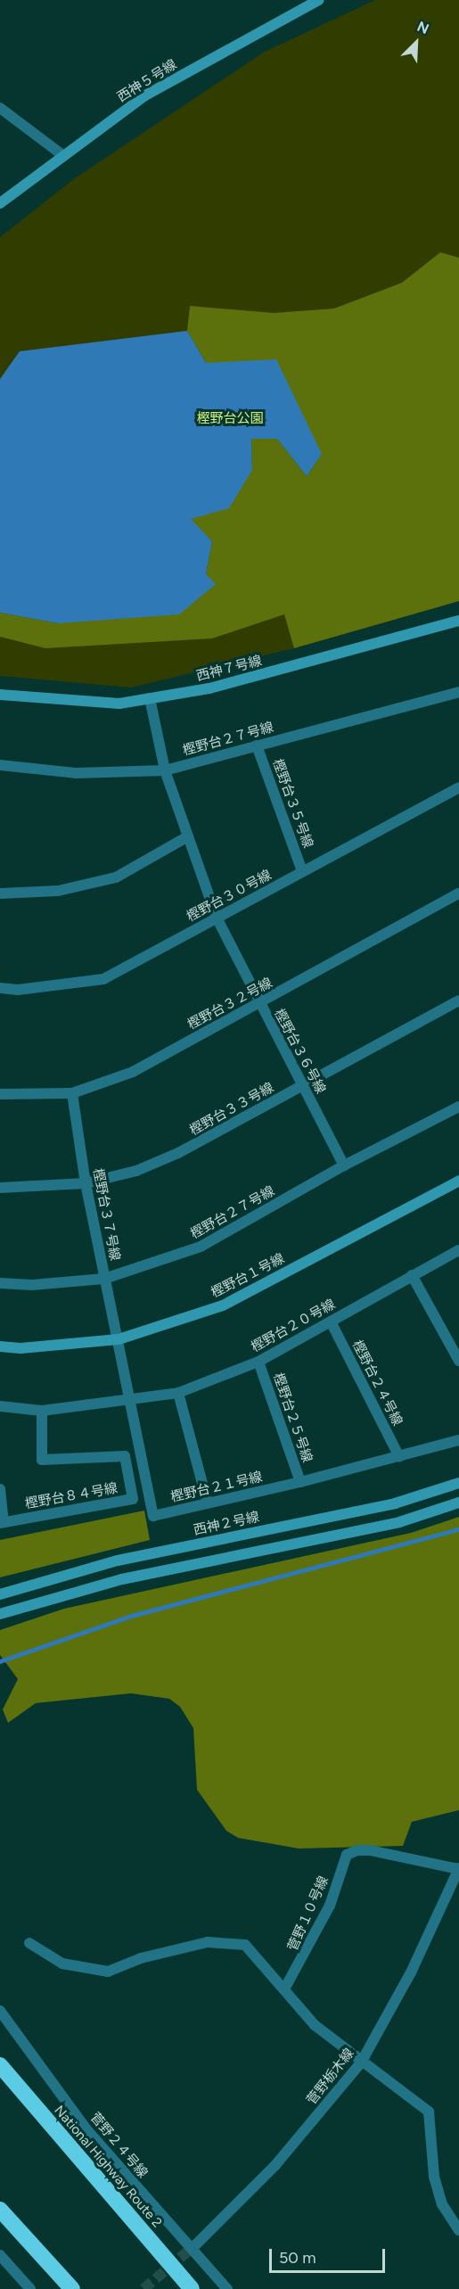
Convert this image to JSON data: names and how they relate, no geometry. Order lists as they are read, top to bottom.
{
  "streets": {
    "highway": ["National Highway Route 2"],
    "street": [
      "西神５号線",
      "西神７号線",
      "樫野台２７号線",
      "樫野台３５号線",
      "樫野台３０号線",
      "樫野台３２号線",
      "樫野台３６号線",
      "樫野台３３号線",
      "樫野台３７号線",
      "樫野台１号線",
      "樫野台２０号線",
      "樫野台２４号線",
      "樫野台２５号線",
      "樫野台２１号線",
      "樫野台８４号線",
      "西神２号線",
      "菅野１０号線",
      "菅野栃木線",
      "菅野２４号線"
    ]
  },
  "crossings": [
    ["西神７号線", "樫野台３６号線"],
    ["樫野台２７号線", "樫野台３５号線"],
    ["樫野台２７号線", "樫野台３６号線"],
    ["樫野台２７号線", "樫野台３７号線"],
    ["樫野台３５号線", "樫野台３０号線"],
    ["樫野台３０号線", "樫野台３６号線"],
    ["樫野台３２号線", "樫野台３６号線"],
    ["樫野台３２号線", "樫野台３７号線"],
    ["樫野台３６号線", "樫野台３３号線"],
    ["樫野台３３号線", "樫野台３７号線"],
    ["樫野台３７号線", "樫野台１号線"],
    ["樫野台３７号線", "樫野台２１号線"],
    ["樫野台１号線", "樫野台２１号線"],
    ["樫野台２０号線", "樫野台２４号線"],
    ["樫野台２０号線", "樫野台２５号線"],
    ["樫野台２０号線", "樫野台２１号線"],
    ["樫野台２０号線", "樫野台８４号線"],
    ["樫野台２４号線", "樫野台２１号線"],
    ["樫野台２５号線", "樫野台２１号線"],
    ["菅野１０号線", "菅野栃木線"]
  ],
  "parks": ["樫野台公園"],
  "scale_bar": "50 m",
  "north": "top right"
}
